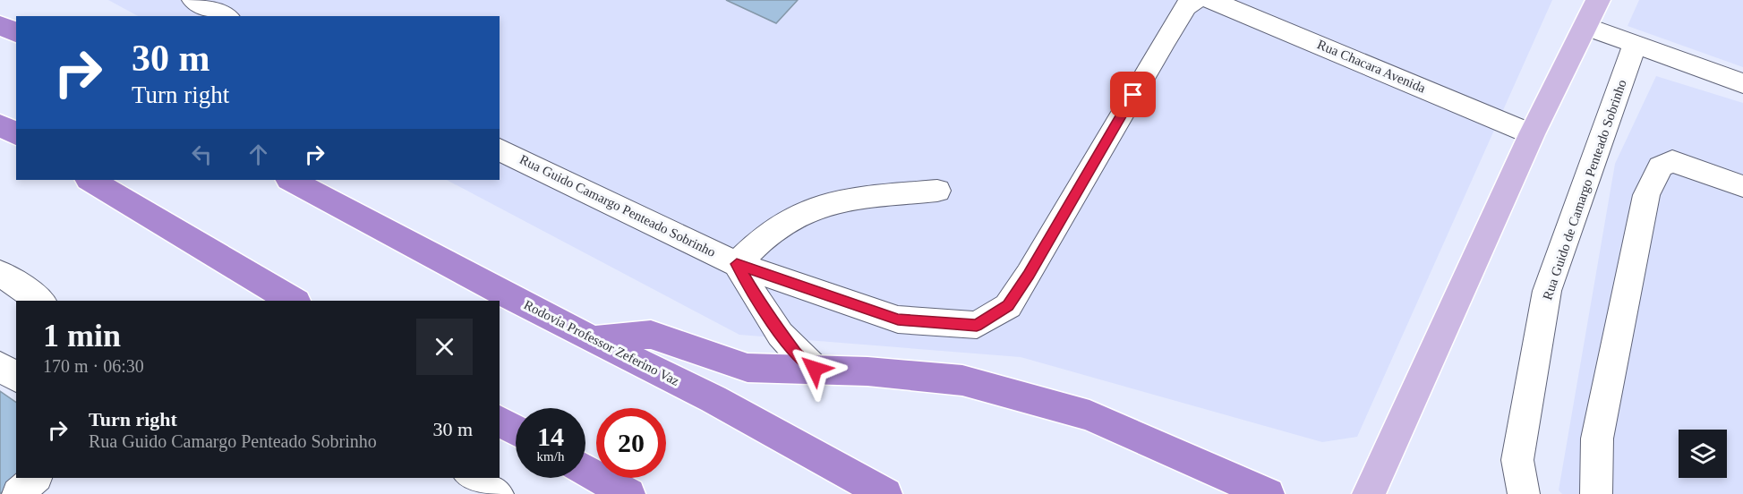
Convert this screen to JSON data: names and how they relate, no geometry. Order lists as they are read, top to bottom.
{
  "streets": {
    "highway": ["Rodovia Professor Zeferino Vaz"],
    "street": ["Rua Chacara Avenida", "Rua Guido de Camargo Penteado Sobrinho", "Rua Guido Camargo Penteado Sobrinho"]
  },
  "page": {
    "turn": ["30 m", "Turn right"],
    "heading": ["1 min", "170 m · 06:30"],
    "list": [
      {
        "name": "Turn right",
        "note": "Rua Guido Camargo Penteado Sobrinho",
        "value": "30 m"
      }
    ],
    "speed": "14 km/h",
    "limit": "20"
  }
}
